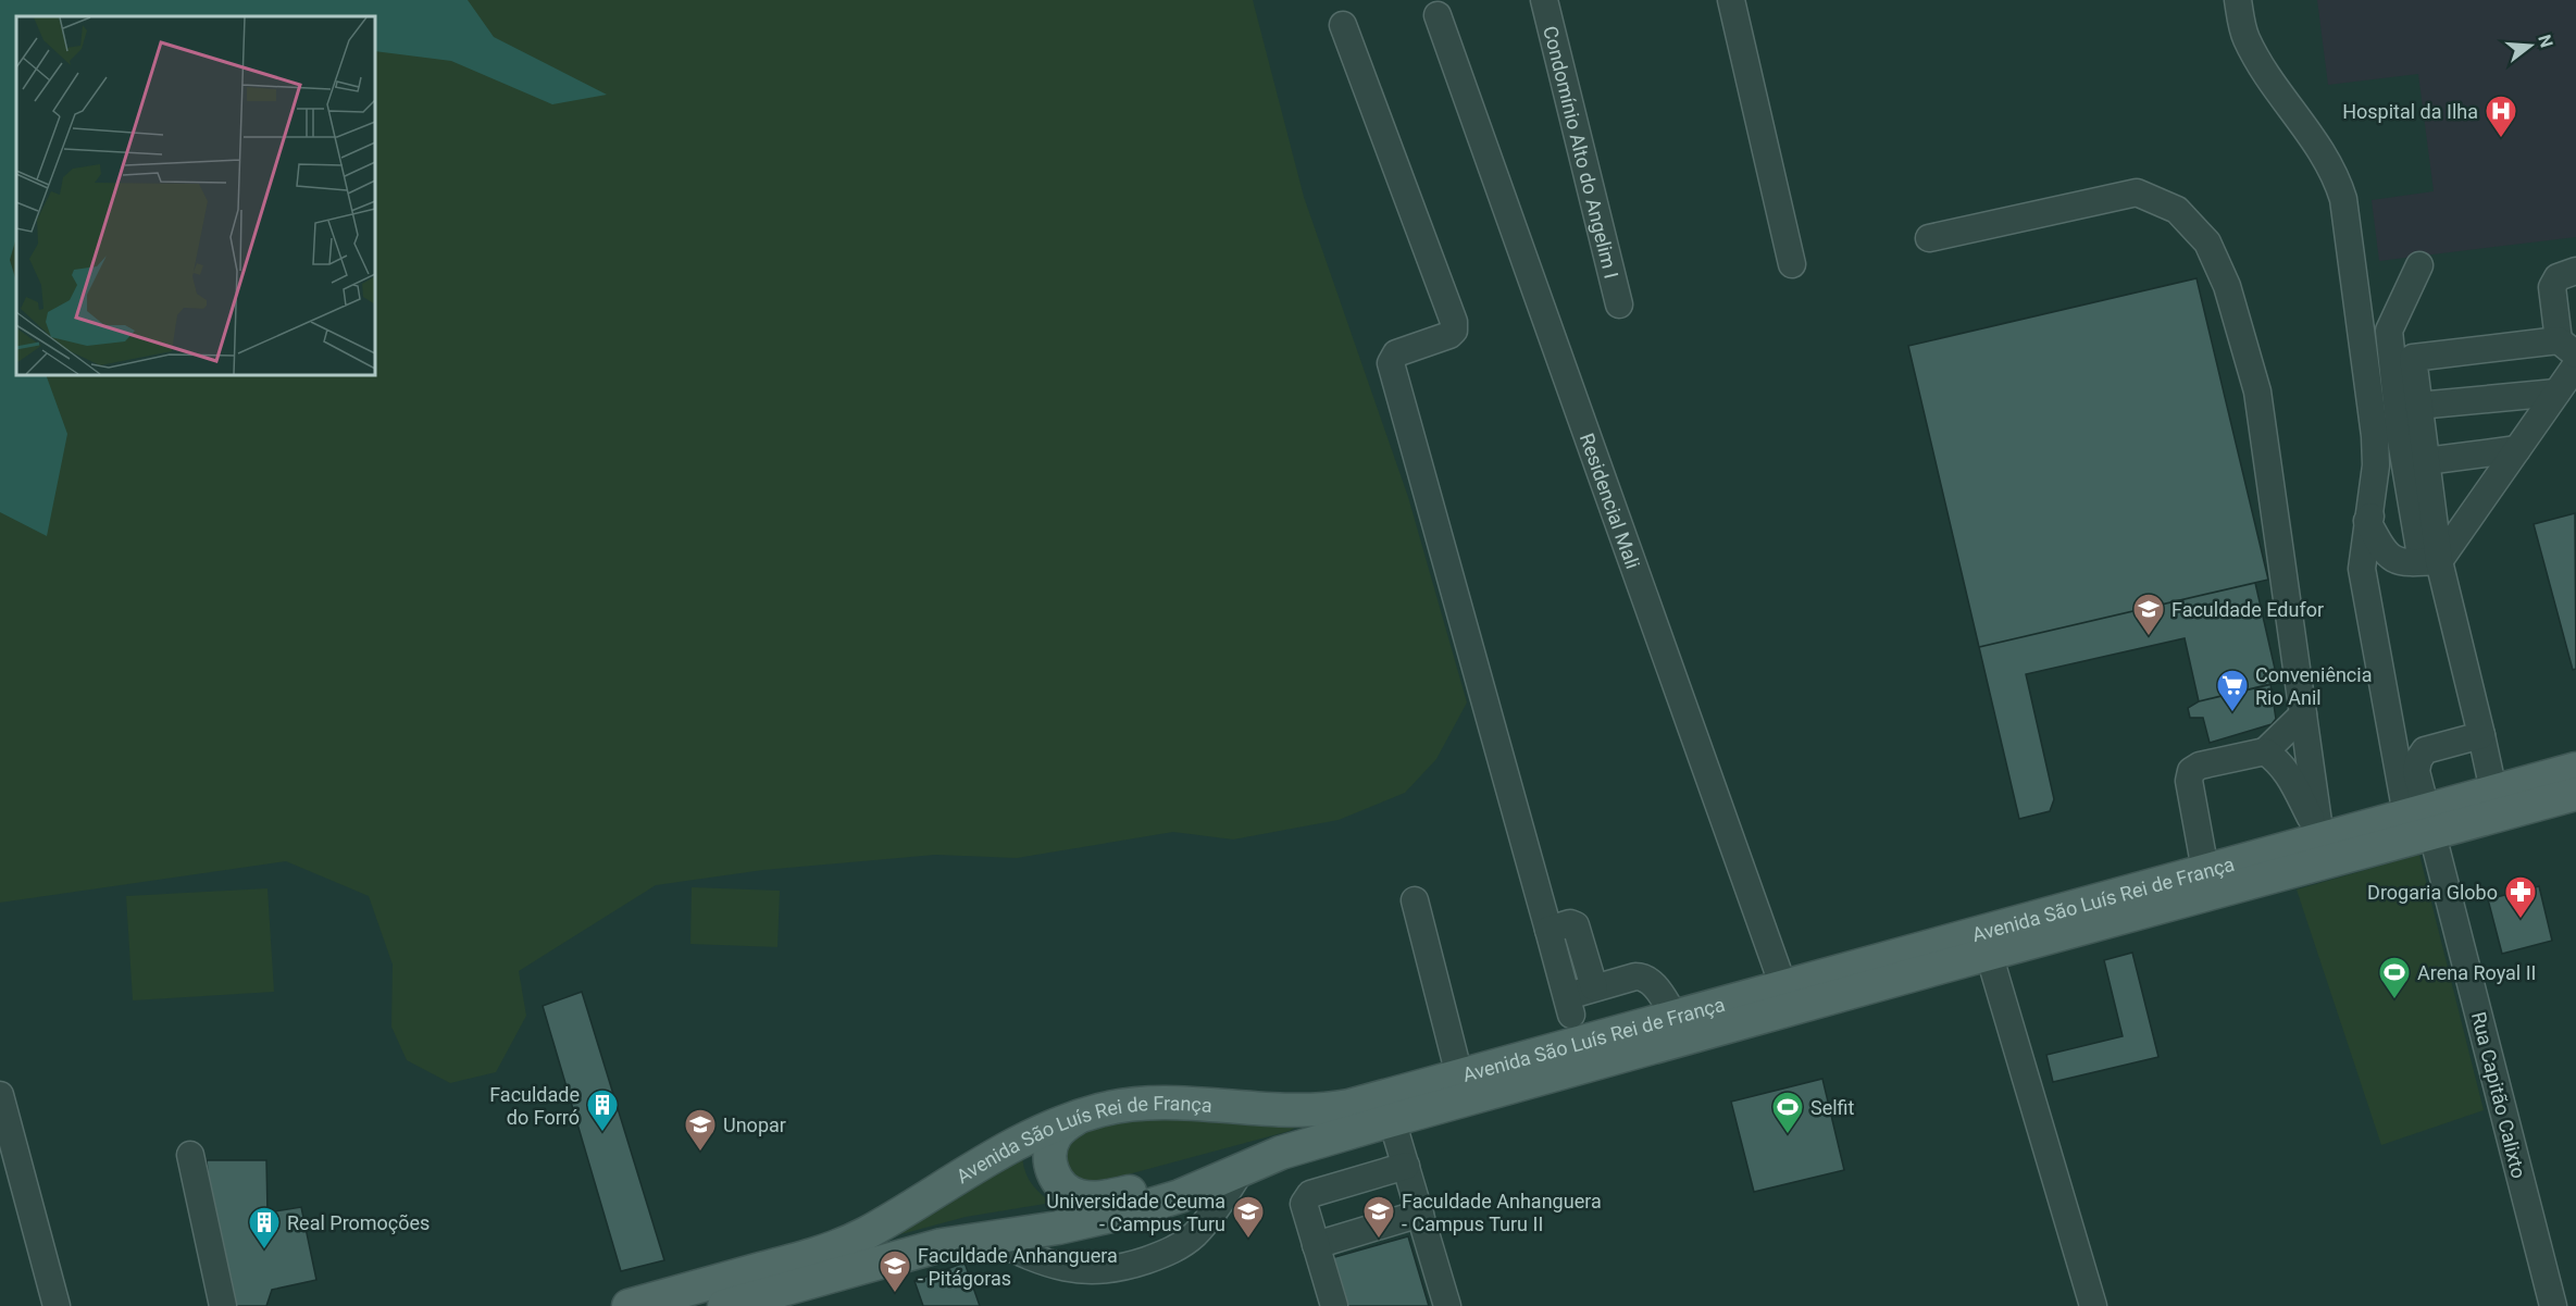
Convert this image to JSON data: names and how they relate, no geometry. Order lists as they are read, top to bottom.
{
  "streets": {
    "main road": ["Avenida São Luís Rei de França"],
    "street": ["Condomínio Alto do Angelim I", "Residencial Mali", "Rua Capitão Calixto"]
  },
  "crossings": [
    ["Residencial Mali", "Avenida São Luís Rei de França"],
    ["Avenida São Luís Rei de França", "Rua Capitão Calixto"]
  ],
  "places": {
    "hospital": ["Hospital da Ilha"],
    "school or university": [
      "Faculdade Edufor",
      "Unopar",
      "Universidade Ceuma - Campus Turu",
      "Faculdade Anhanguera - Campus Turu II",
      "Faculdade Anhanguera - Pitágoras"
    ],
    "supermarket": ["Conveniência Rio Anil"],
    "pharmacy": ["Drogaria Globo"],
    "sports": ["Arena Royal II", "Selfit"],
    "building": ["Faculdade do Forró", "Real Promoções"]
  },
  "north": "right"
}
